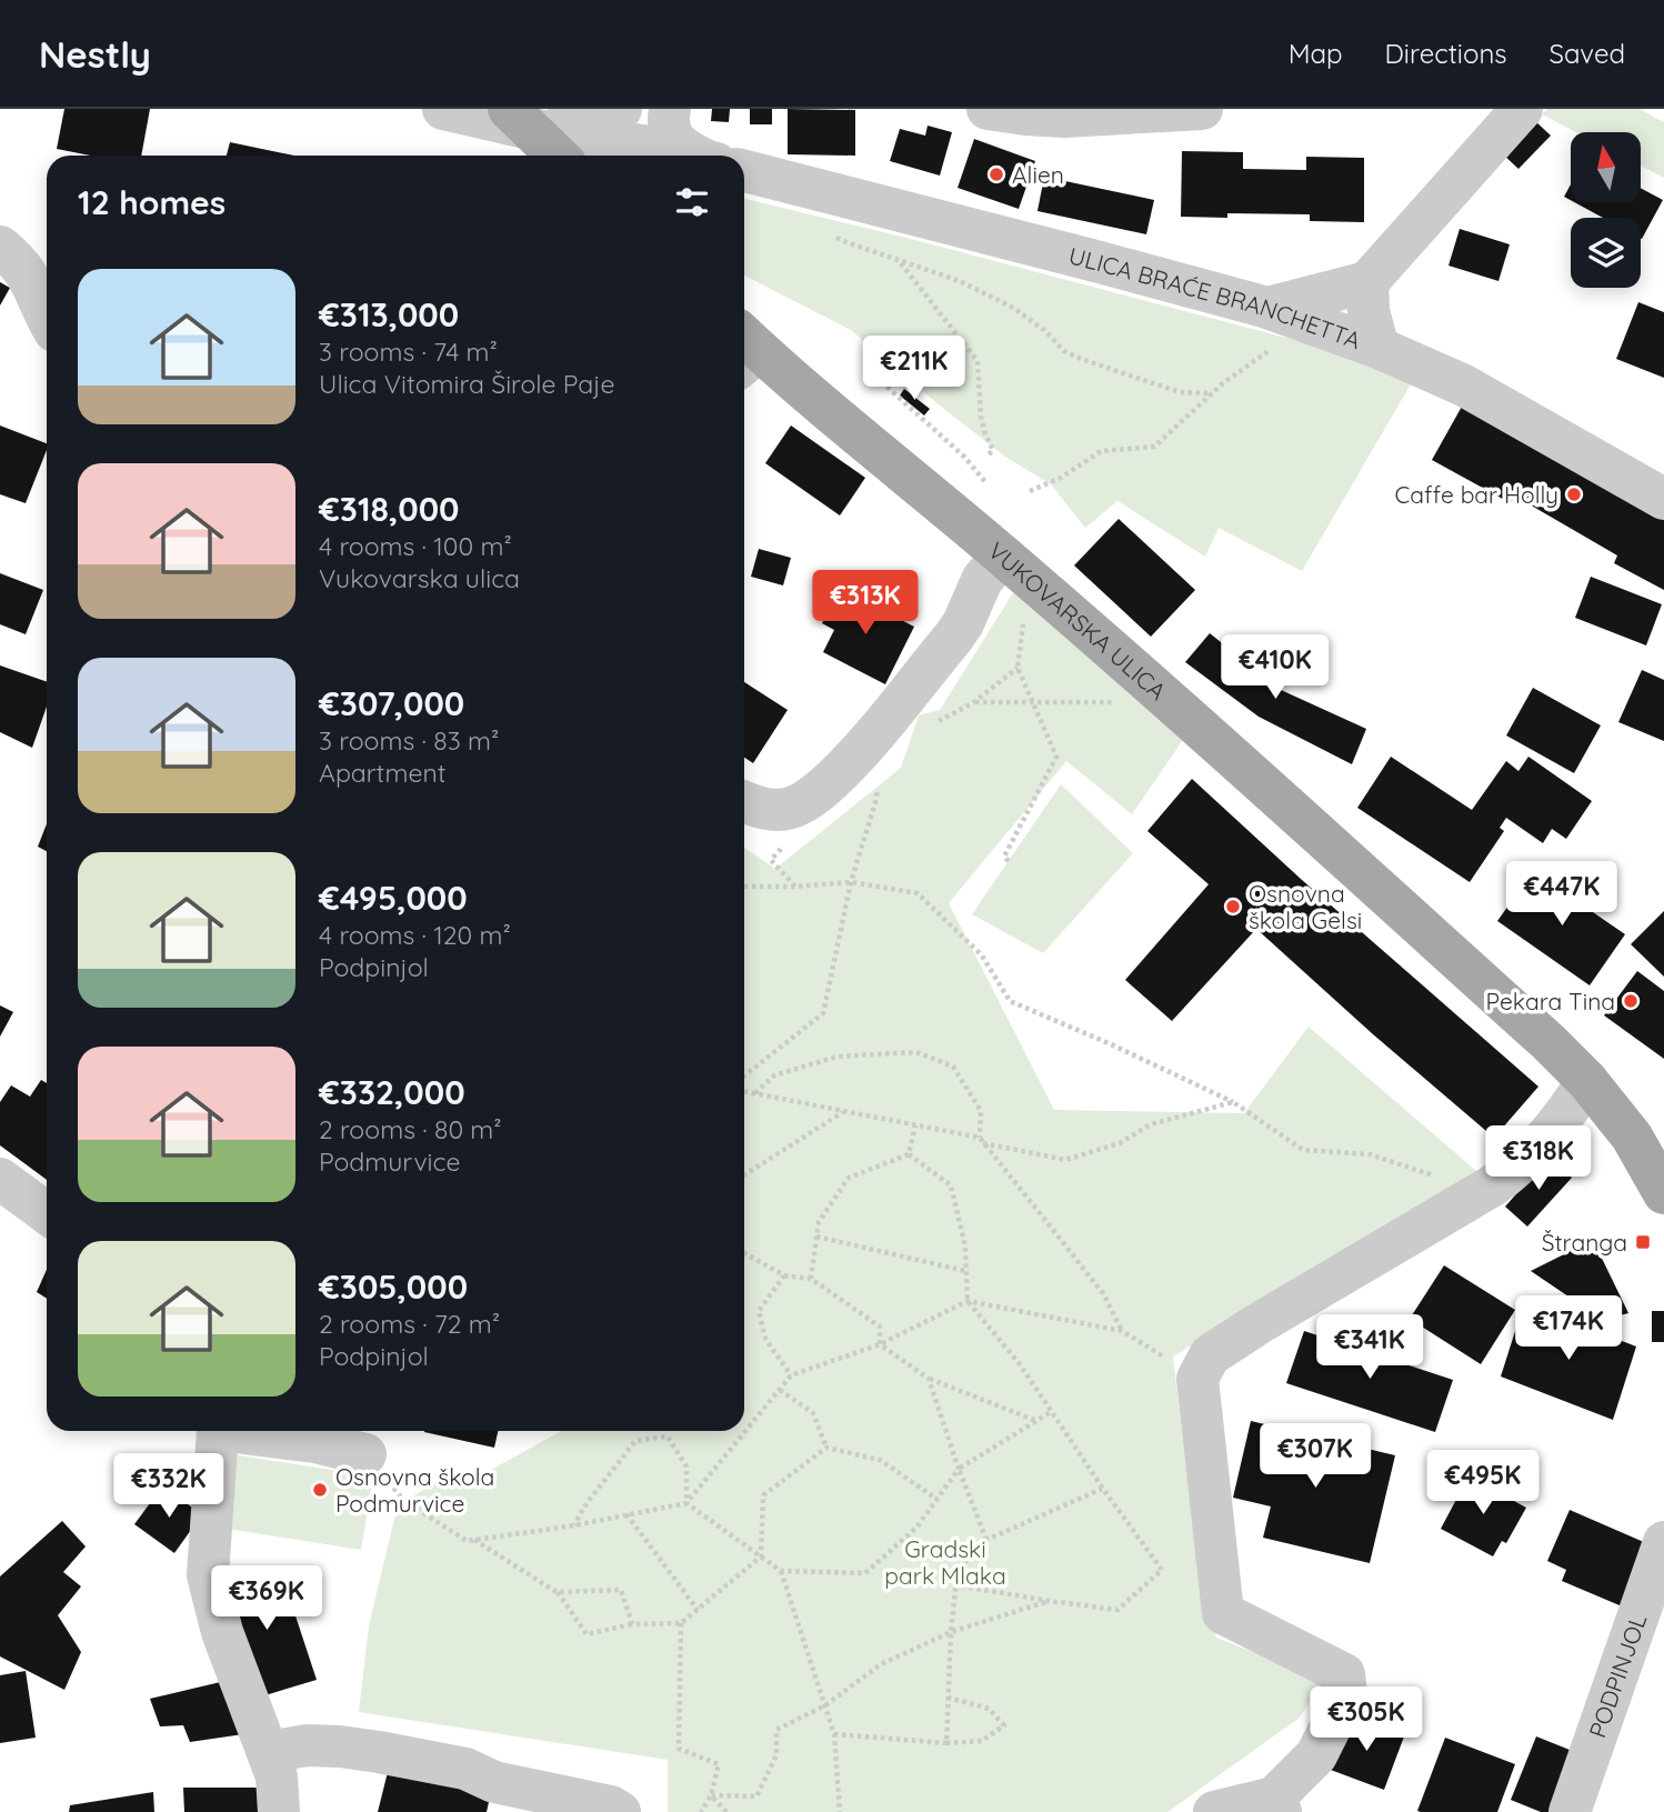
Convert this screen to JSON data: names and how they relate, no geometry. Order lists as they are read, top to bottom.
{
  "streets": {
    "main road": ["VUKOVARSKA ULICA"],
    "street": ["ULICA BRAĆE BRANCHETTA", "PODPINJOL"]
  },
  "parks": ["Gradski park Mlaka"],
  "places": {
    "other": [
      "Alien",
      "Caffe bar Holly",
      "Osnovna škola Gelsi",
      "Pekara Tina",
      "Osnovna škola Podmurvice"
    ],
    "transit": ["Štranga"]
  },
  "north": "top",
  "page": {
    "header": "Nestly",
    "nav": ["Map", "Directions", "Saved"],
    "heading": "12 homes",
    "list": [
      {
        "name": "€313,000",
        "note": "3 rooms · 74 m² · Ulica Vitomira Širole Paje"
      },
      {
        "name": "€318,000",
        "note": "4 rooms · 100 m² · Vukovarska ulica"
      },
      {
        "name": "€307,000",
        "note": "3 rooms · 83 m² · Apartment"
      },
      {
        "name": "€495,000",
        "note": "4 rooms · 120 m² · Podpinjol"
      },
      {
        "name": "€332,000",
        "note": "2 rooms · 80 m² · Podmurvice"
      },
      {
        "name": "€305,000",
        "note": "2 rooms · 72 m² · Podpinjol"
      }
    ],
    "price": [
      "€211K",
      "€313K",
      "€410K",
      "€447K",
      "€318K",
      "€174K",
      "€341K",
      "€307K",
      "€495K",
      "€332K",
      "€369K",
      "€305K"
    ]
  }
}
